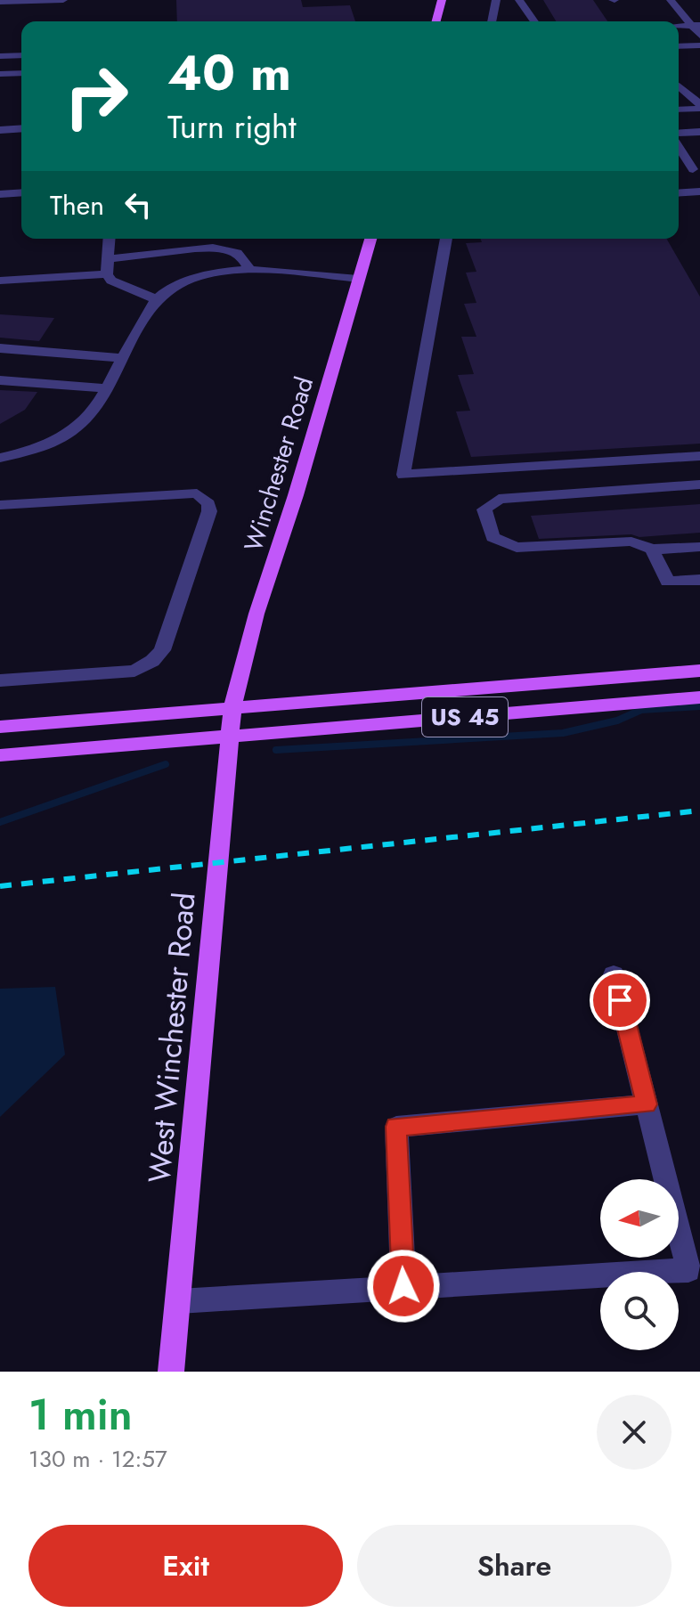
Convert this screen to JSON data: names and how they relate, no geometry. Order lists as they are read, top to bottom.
{
  "streets": {
    "main road": ["Winchester Road", "US 45", "West Winchester Road"]
  },
  "crossings": [
    ["Winchester Road", "US 45"],
    ["Winchester Road", "West Winchester Road"],
    ["US 45", "West Winchester Road"]
  ],
  "north": "left",
  "page": {
    "turn": ["40 m", "Turn right"],
    "then": "Then",
    "heading": ["1 min", "130 m · 12:57"],
    "buttons": ["Exit", "Share"]
  }
}
